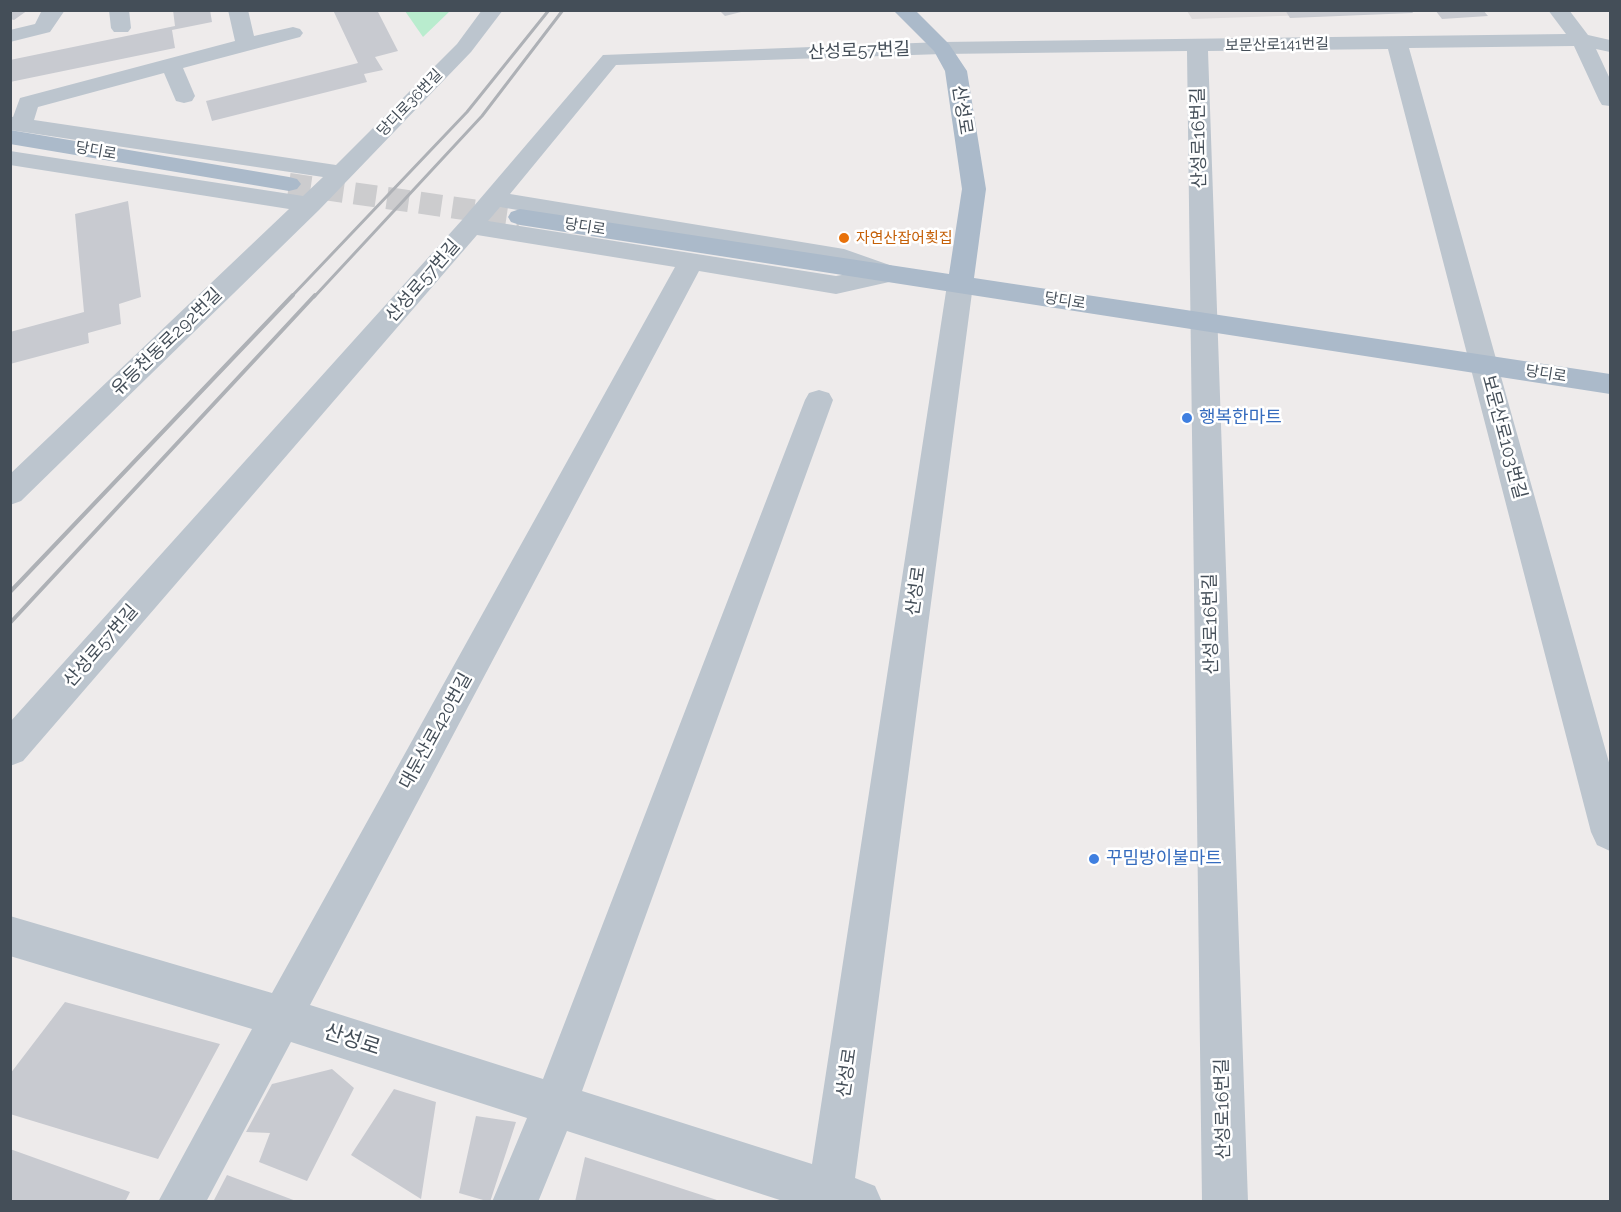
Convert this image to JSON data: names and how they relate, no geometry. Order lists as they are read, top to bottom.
{
  "streets": {
    "main road": ["산성로", "당디로"],
    "street": [
      "보문산로141번길",
      "산성로57번길",
      "당디로36번길",
      "산성로16번길",
      "유등천동로292번길",
      "보문산로103번길",
      "대둔산로420번길"
    ]
  },
  "crossings": [
    ["보문산로141번길", "산성로57번길"],
    ["보문산로141번길", "산성로"],
    ["보문산로141번길", "산성로16번길"],
    ["보문산로141번길", "보문산로103번길"],
    ["산성로57번길", "산성로"],
    ["당디로36번길", "유등천동로292번길"],
    ["산성로", "당디로"],
    ["산성로", "대둔산로420번길"],
    ["산성로16번길", "당디로"],
    ["당디로", "보문산로103번길"]
  ],
  "places": ["자연산잡어횟집", "행복한마트", "꾸밈방이불마트"]
}
